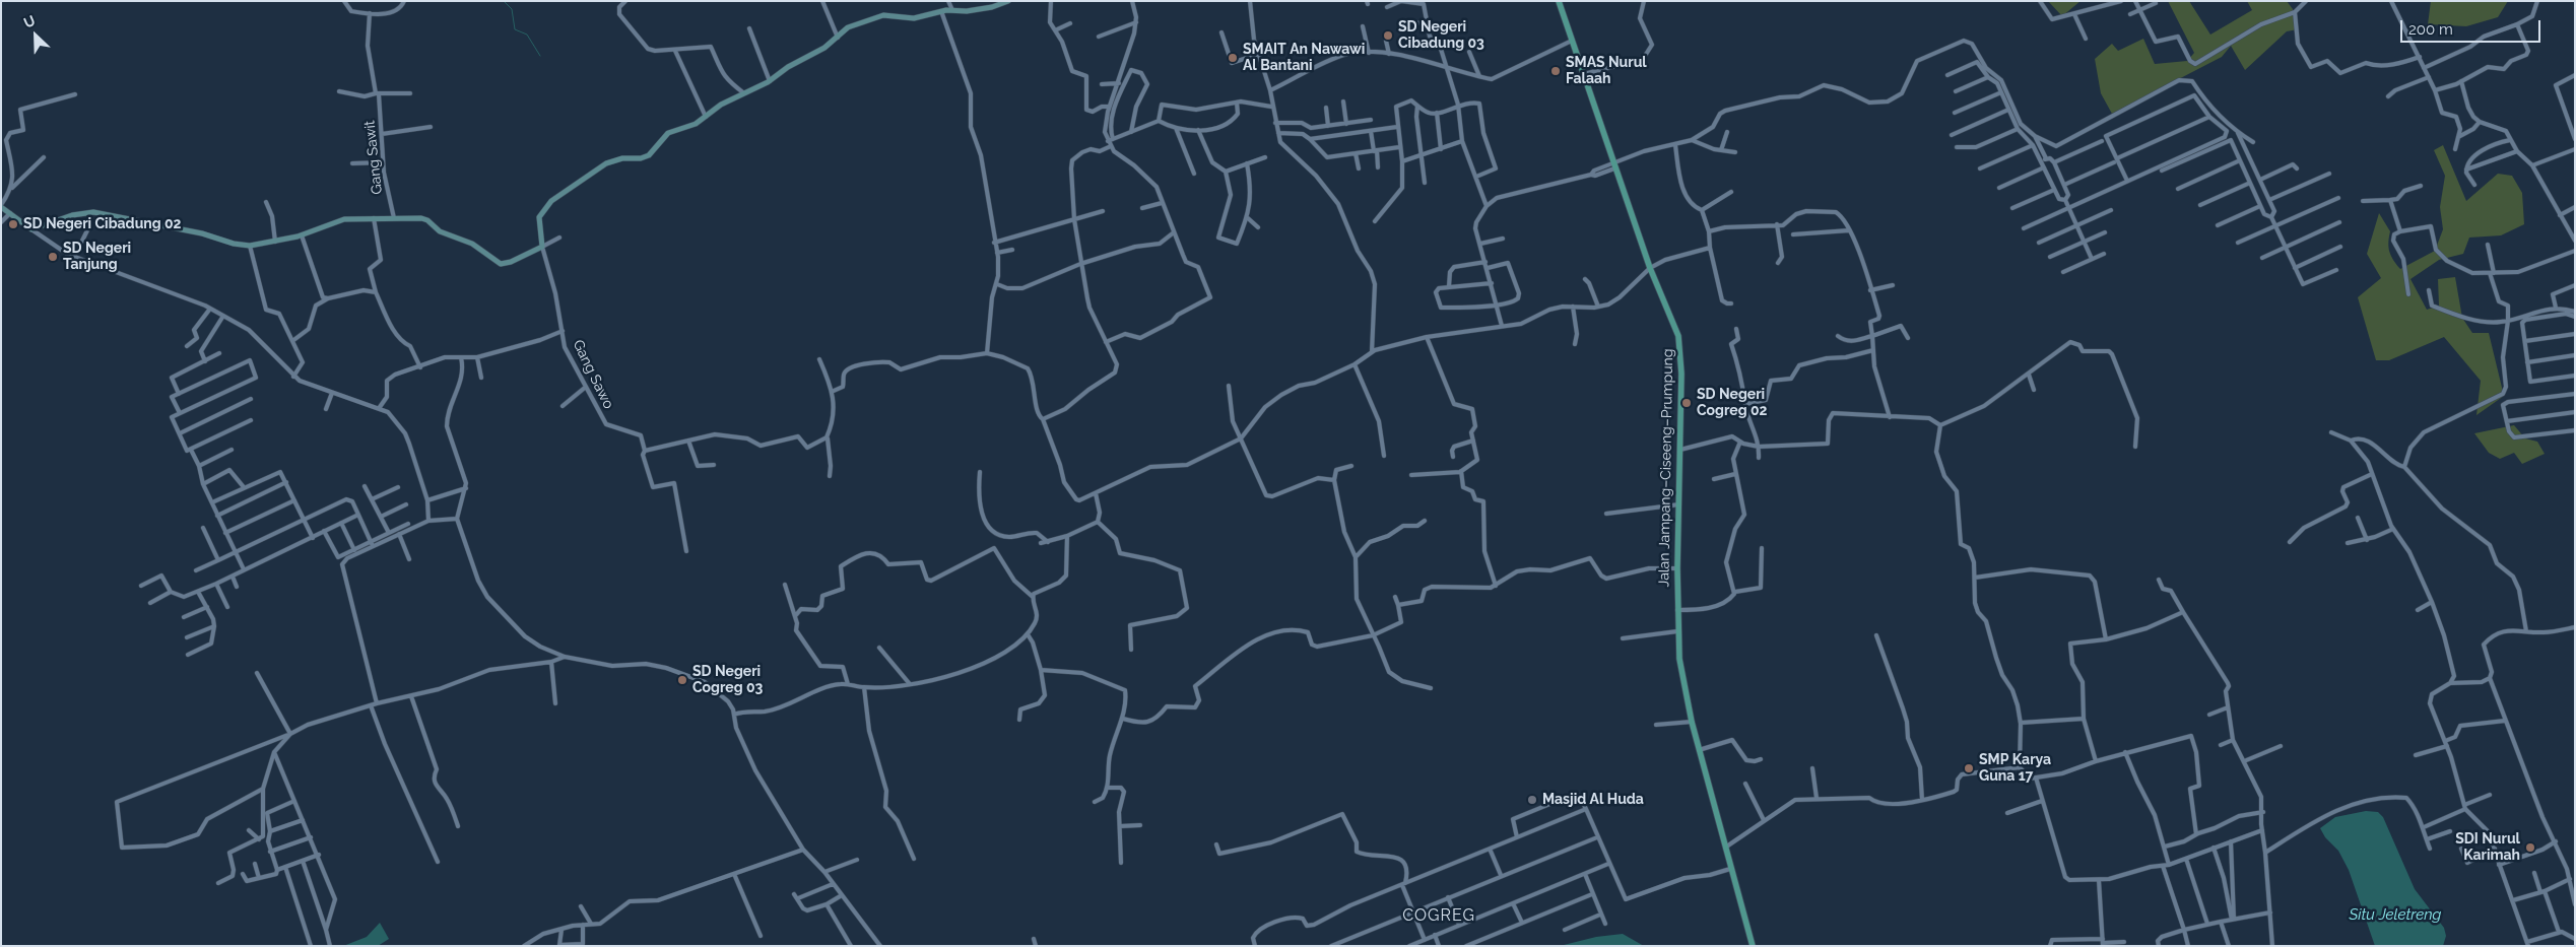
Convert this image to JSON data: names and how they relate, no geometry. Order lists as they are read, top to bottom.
{
  "streets": {
    "main road": ["Jalan Jampang–Ciseeng–Prumpung"],
    "street": ["Gang Sawit", "Gang Sawo"]
  },
  "districts": ["COGREG"],
  "water": ["Situ Jeletreng"],
  "places": [
    "SD Negeri Cibadung 03",
    "SMAIT An Nawawi Al Bantani",
    "SMAS Nurul Falaah",
    "SD Negeri Cibadung 02",
    "SD Negeri Tanjung",
    "SD Negeri Cogreg 02",
    "SD Negeri Cogreg 03",
    "SMP Karya Guna 17",
    "Masjid Al Huda",
    "SDI Nurul Karimah"
  ],
  "scale_bar": "200 m",
  "north": "top left"
}
